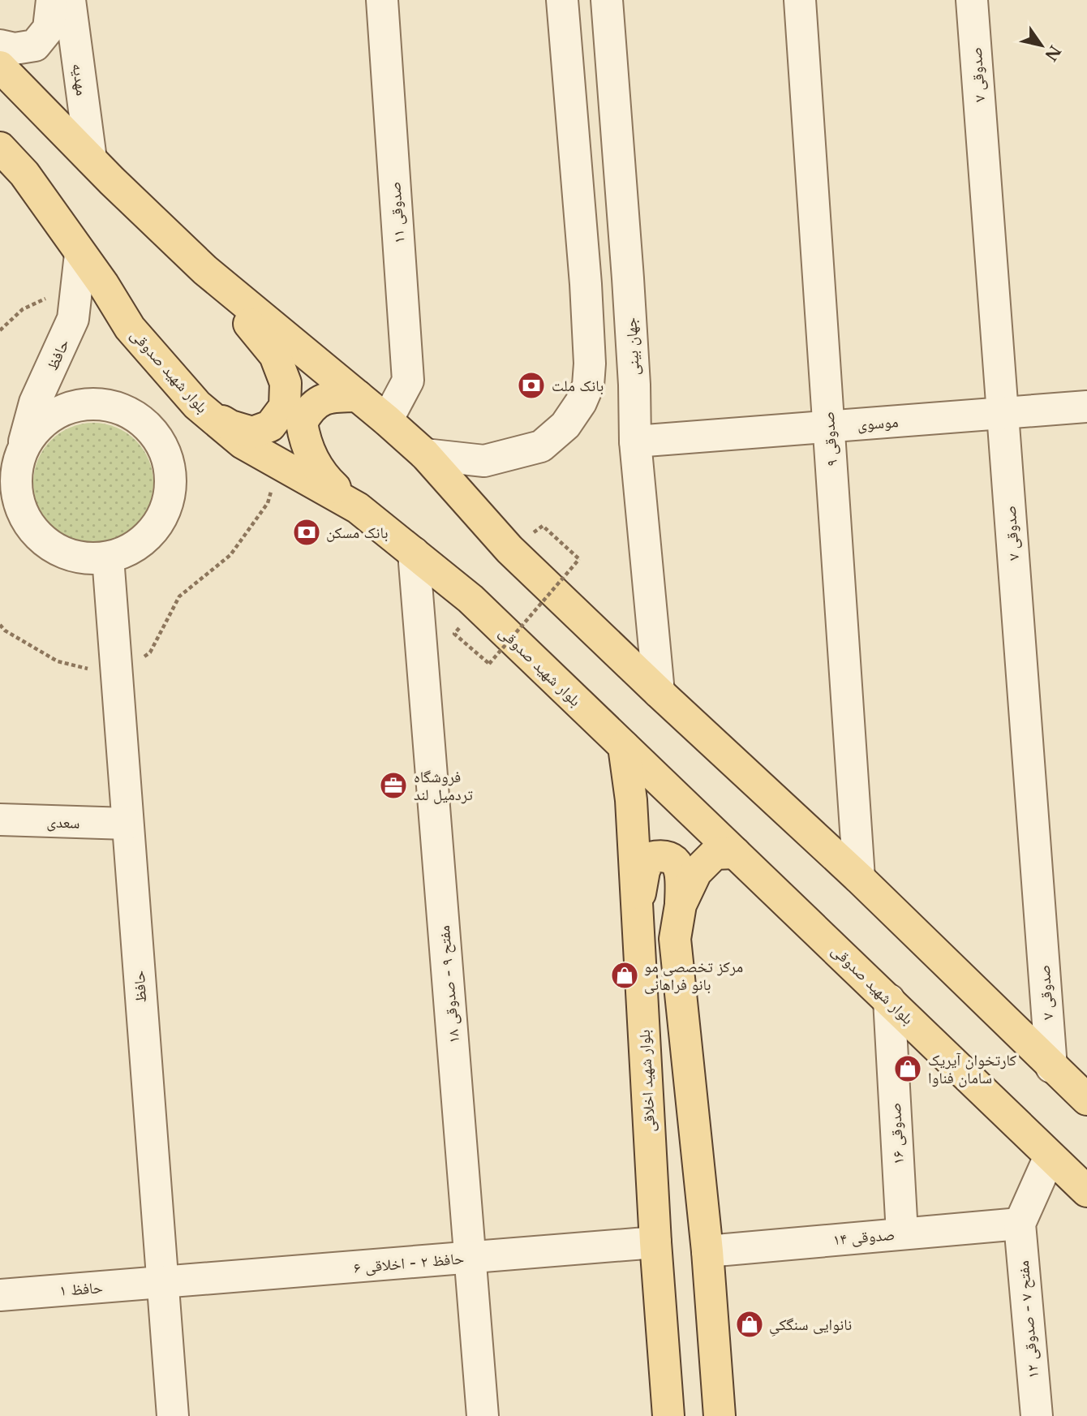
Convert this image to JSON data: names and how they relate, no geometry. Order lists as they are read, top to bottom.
{
  "streets": {
    "main road": ["بلوار شهید صدوقی", "بلوار شهید اخلاقی"],
    "street": [
      "صدوقی ۷",
      "مهدیه",
      "صدوقی ۱۱",
      "جهان بینی",
      "حافظ",
      "موسوی",
      "صدوقی ۹",
      "سعدی",
      "مفتح ۹ - صدوقی ۱۸",
      "صدوقی ۱۶",
      "صدوقی ۱۴",
      "حافظ ۲ - اخلاقی ۶",
      "حافظ ۱",
      "مفتح ۷ - صدوقی ۱۲"
    ]
  },
  "crossings": [
    ["صدوقی ۷", "موسوی"],
    ["جهان بینی", "موسوی"],
    ["حافظ", "بلوار شهید صدوقی"],
    ["حافظ", "سعدی"],
    ["حافظ", "حافظ ۲ - اخلاقی ۶"],
    ["حافظ", "حافظ ۱"],
    ["بلوار شهید صدوقی", "مفتح ۹ - صدوقی ۱۸"],
    ["بلوار شهید صدوقی", "بلوار شهید اخلاقی"],
    ["بلوار شهید صدوقی", "صدوقی ۱۶"],
    ["موسوی", "صدوقی ۹"],
    ["مفتح ۹ - صدوقی ۱۸", "حافظ ۲ - اخلاقی ۶"],
    ["بلوار شهید اخلاقی", "حافظ ۲ - اخلاقی ۶"],
    ["صدوقی ۱۶", "صدوقی ۱۴"],
    ["صدوقی ۱۴", "مفتح ۷ - صدوقی ۱۲"],
    ["حافظ ۲ - اخلاقی ۶", "حافظ ۱"]
  ],
  "places": {
    "bank": ["بانک ملت", "بانک مسکن"],
    "office": ["فروشگاه تردمیل لند"],
    "shop": ["مرکز تخصصی مو بانو فراهانی", "کارتخوان آیریک سامان فناوا", "نانوایی سنگکیِ"]
  },
  "north": "bottom right"
}
